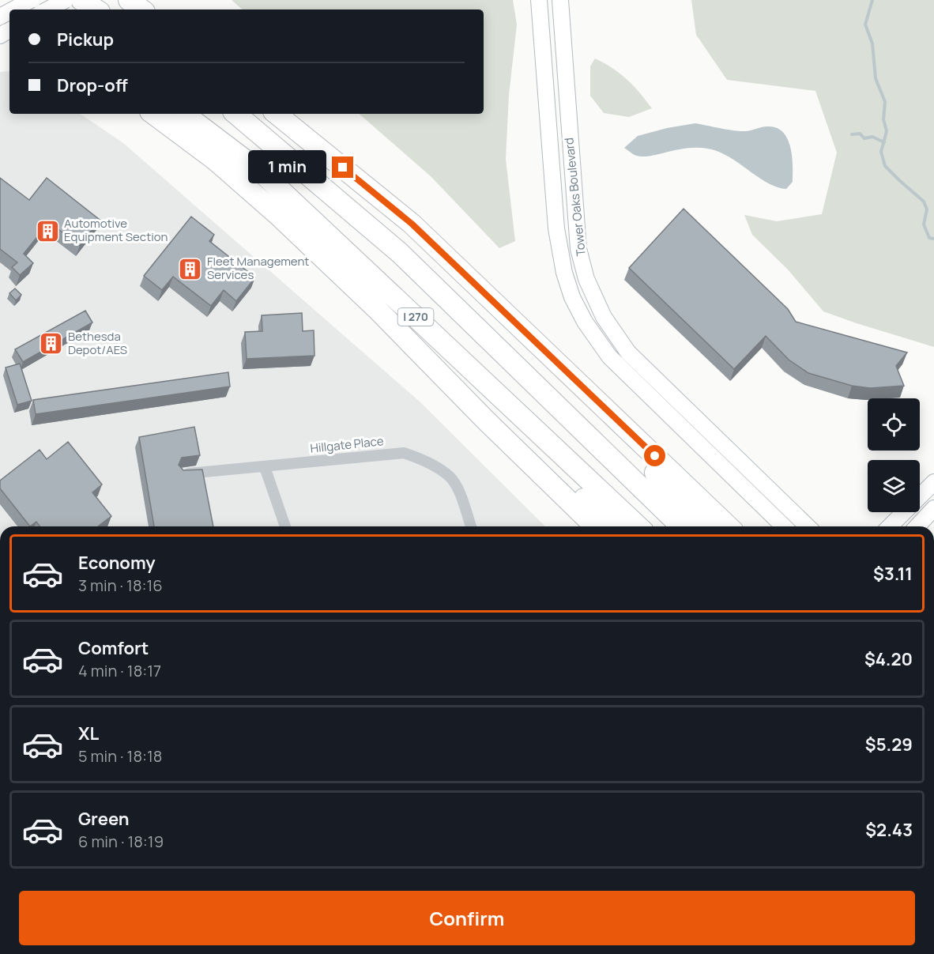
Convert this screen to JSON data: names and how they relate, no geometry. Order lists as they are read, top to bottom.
{
  "streets": {
    "highway": ["I 270"],
    "street": ["Tower Oaks Boulevard", "Hillgate Place"]
  },
  "places": {
    "building": ["Automotive Equipment Section", "Fleet Management Services", "Bethesda Depot/AES"]
  },
  "page": {
    "banner": ["Pickup", "Drop-off"],
    "bubble": "1 min",
    "list": [
      {
        "name": "Economy",
        "note": "3 min · 18:16",
        "value": "$3.11"
      },
      {
        "name": "Comfort",
        "note": "4 min · 18:17",
        "value": "$4.20"
      },
      {
        "name": "XL",
        "note": "5 min · 18:18",
        "value": "$5.29"
      },
      {
        "name": "Green",
        "note": "6 min · 18:19",
        "value": "$2.43"
      }
    ],
    "buttons": "Confirm"
  }
}
